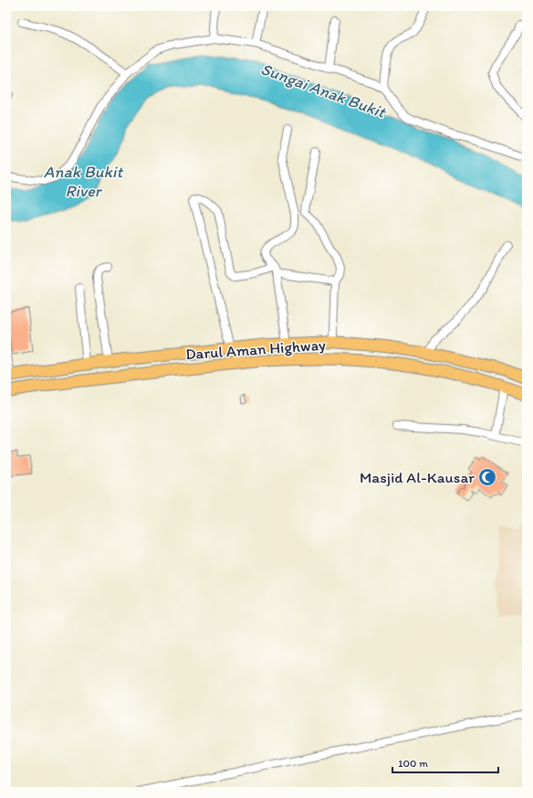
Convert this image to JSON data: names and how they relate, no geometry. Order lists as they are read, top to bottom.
{
  "streets": {
    "highway": ["Darul Aman Highway"]
  },
  "water": ["Sungai Anak Bukit", "Anak Bukit River"],
  "places": {
    "mosque": ["Masjid Al-Kausar"]
  },
  "scale_bar": "100 m"
}
